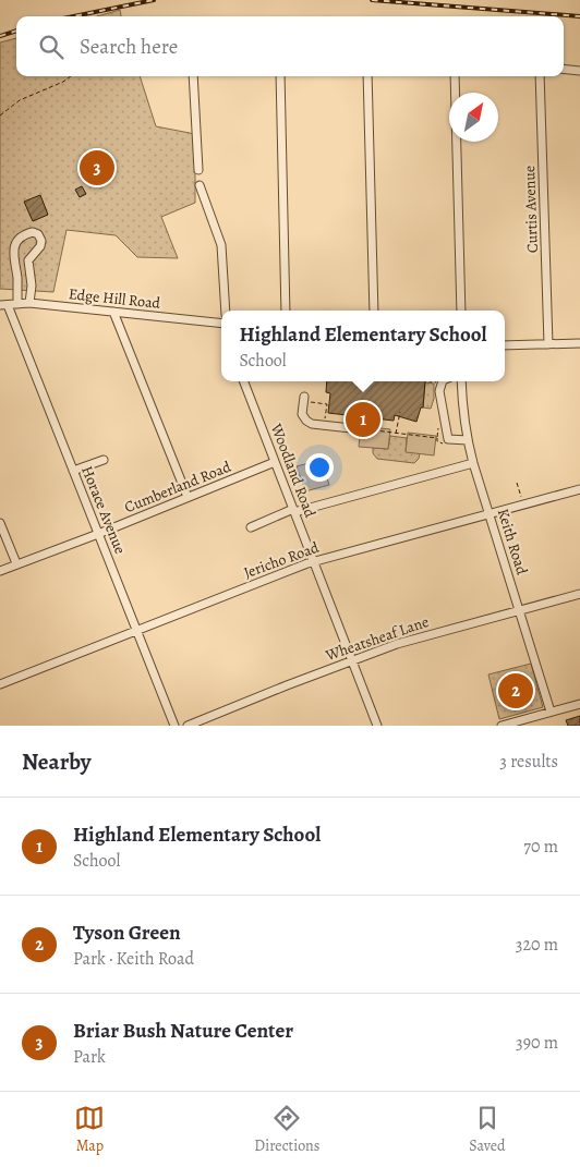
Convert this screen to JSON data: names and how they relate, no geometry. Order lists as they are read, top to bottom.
{
  "streets": {
    "street": [
      "Curtis Avenue",
      "Edge Hill Road",
      "Woodland Road",
      "Cumberland Road",
      "Horace Avenue",
      "Keith Road",
      "Jericho Road",
      "Wheatsheaf Lane"
    ]
  },
  "crossings": [
    ["Edge Hill Road", "Horace Avenue"],
    ["Woodland Road", "Cumberland Road"],
    ["Woodland Road", "Jericho Road"],
    ["Woodland Road", "Wheatsheaf Lane"],
    ["Cumberland Road", "Horace Avenue"],
    ["Horace Avenue", "Jericho Road"],
    ["Keith Road", "Jericho Road"],
    ["Keith Road", "Wheatsheaf Lane"]
  ],
  "north": "top right",
  "page": {
    "search": "Search here",
    "pins": ["3", "1", "2"],
    "popup": ["Highland Elementary School", "School"],
    "heading": ["Nearby", "3 results"],
    "list": [
      {
        "mark": "1",
        "name": "Highland Elementary School",
        "note": "School",
        "value": "70 m"
      },
      {
        "mark": "2",
        "name": "Tyson Green",
        "note": "Park · Keith Road",
        "value": "320 m"
      },
      {
        "mark": "3",
        "name": "Briar Bush Nature Center",
        "note": "Park",
        "value": "390 m"
      }
    ],
    "nav": ["Map", "Directions", "Saved"]
  }
}
